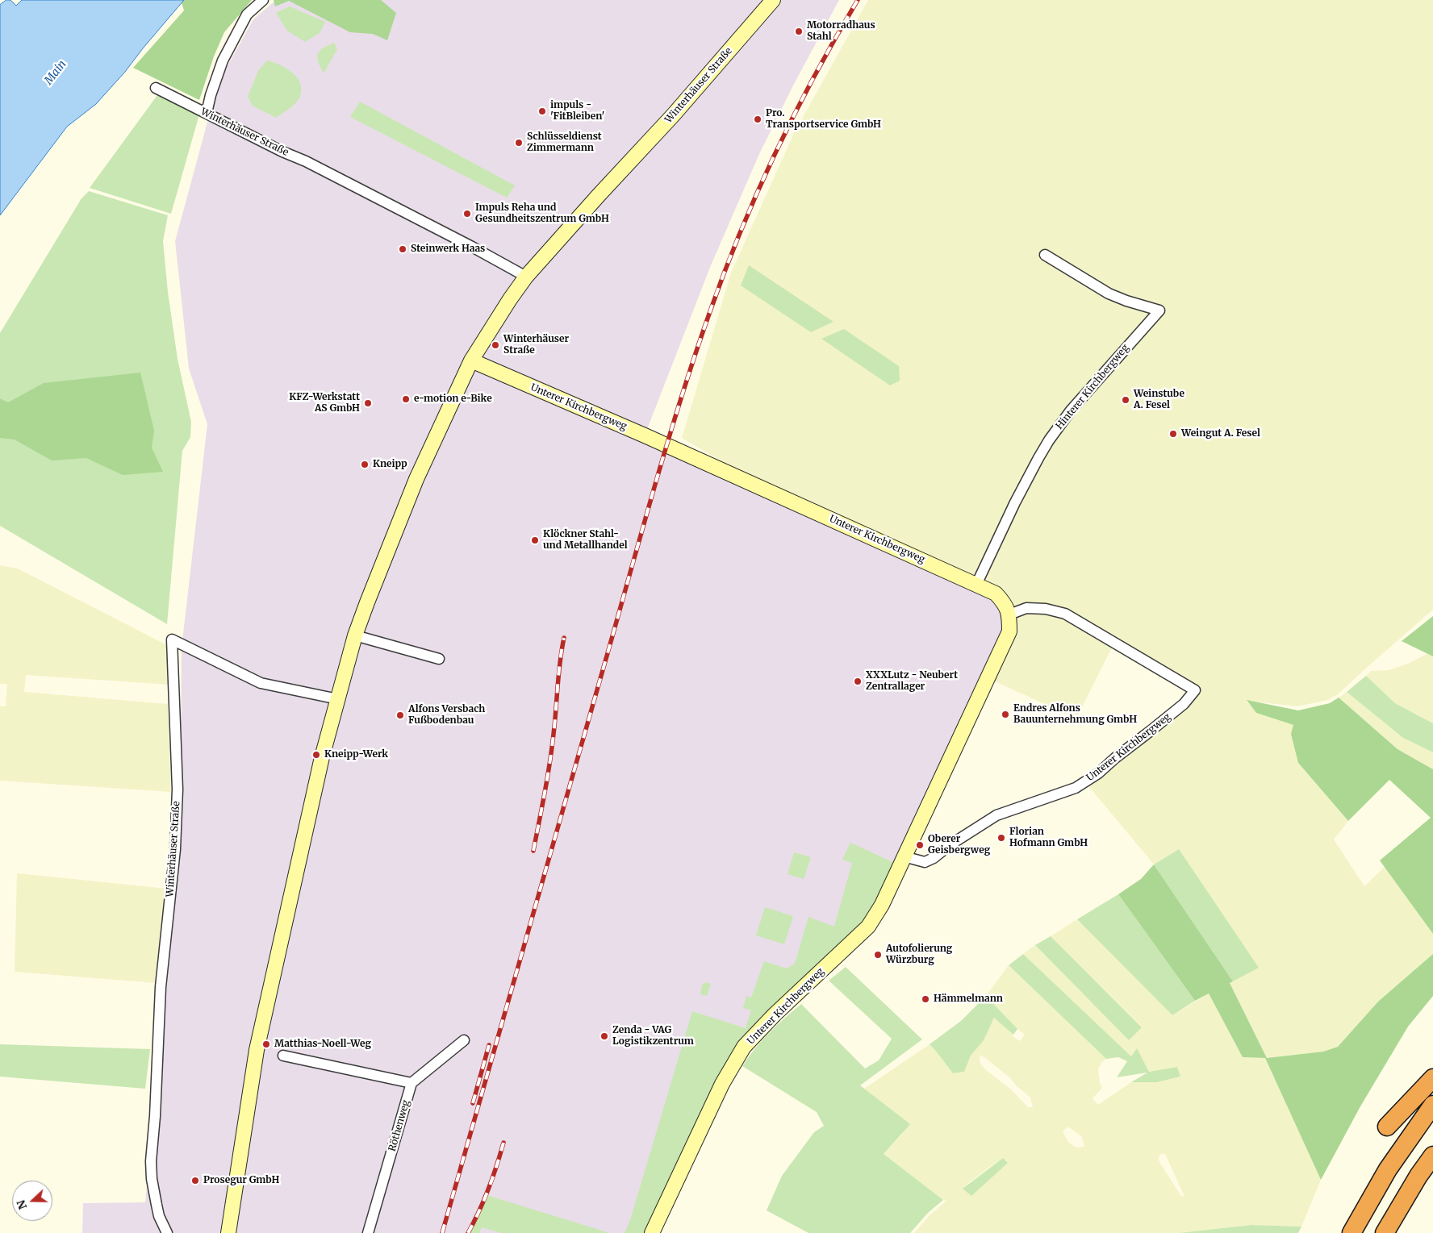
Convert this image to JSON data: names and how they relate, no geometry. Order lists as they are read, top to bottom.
{
  "streets": {
    "main road": ["Winterhäuser Straße", "Unterer Kirchbergweg"],
    "street": ["Hinterer Kirchbergweg", "Röthenweg"]
  },
  "crossings": [
    ["Winterhäuser Straße", "Unterer Kirchbergweg"],
    ["Hinterer Kirchbergweg", "Unterer Kirchbergweg"]
  ],
  "water": ["Main"],
  "places": [
    "Motorradhaus Stahl",
    "impuls - 'FitBleiben'",
    "Pro. Transportservice GmbH",
    "Schlüsseldienst Zimmermann",
    "Impuls Reha und Gesundheitszentrum GmbH",
    "Steinwerk Haas",
    "Winterhäuser Straße",
    "e-motion e-Bike",
    "Weinstube A. Fesel",
    "KFZ-Werkstatt AS GmbH",
    "Weingut A. Fesel",
    "Kneipp",
    "Klöckner Stahl- und Metallhandel",
    "XXXLutz - Neubert Zentrallager",
    "Endres Alfons Bauunternehmung GmbH",
    "Alfons Versbach Fußbodenbau",
    "Kneipp-Werk",
    "Florian Hofmann GmbH",
    "Oberer Geisbergweg",
    "Autofolierung Würzburg",
    "Hämmelmann",
    "Zenda - VAG Logistikzentrum",
    "Matthias-Noell-Weg",
    "Prosegur GmbH"
  ],
  "north": "left"
}
